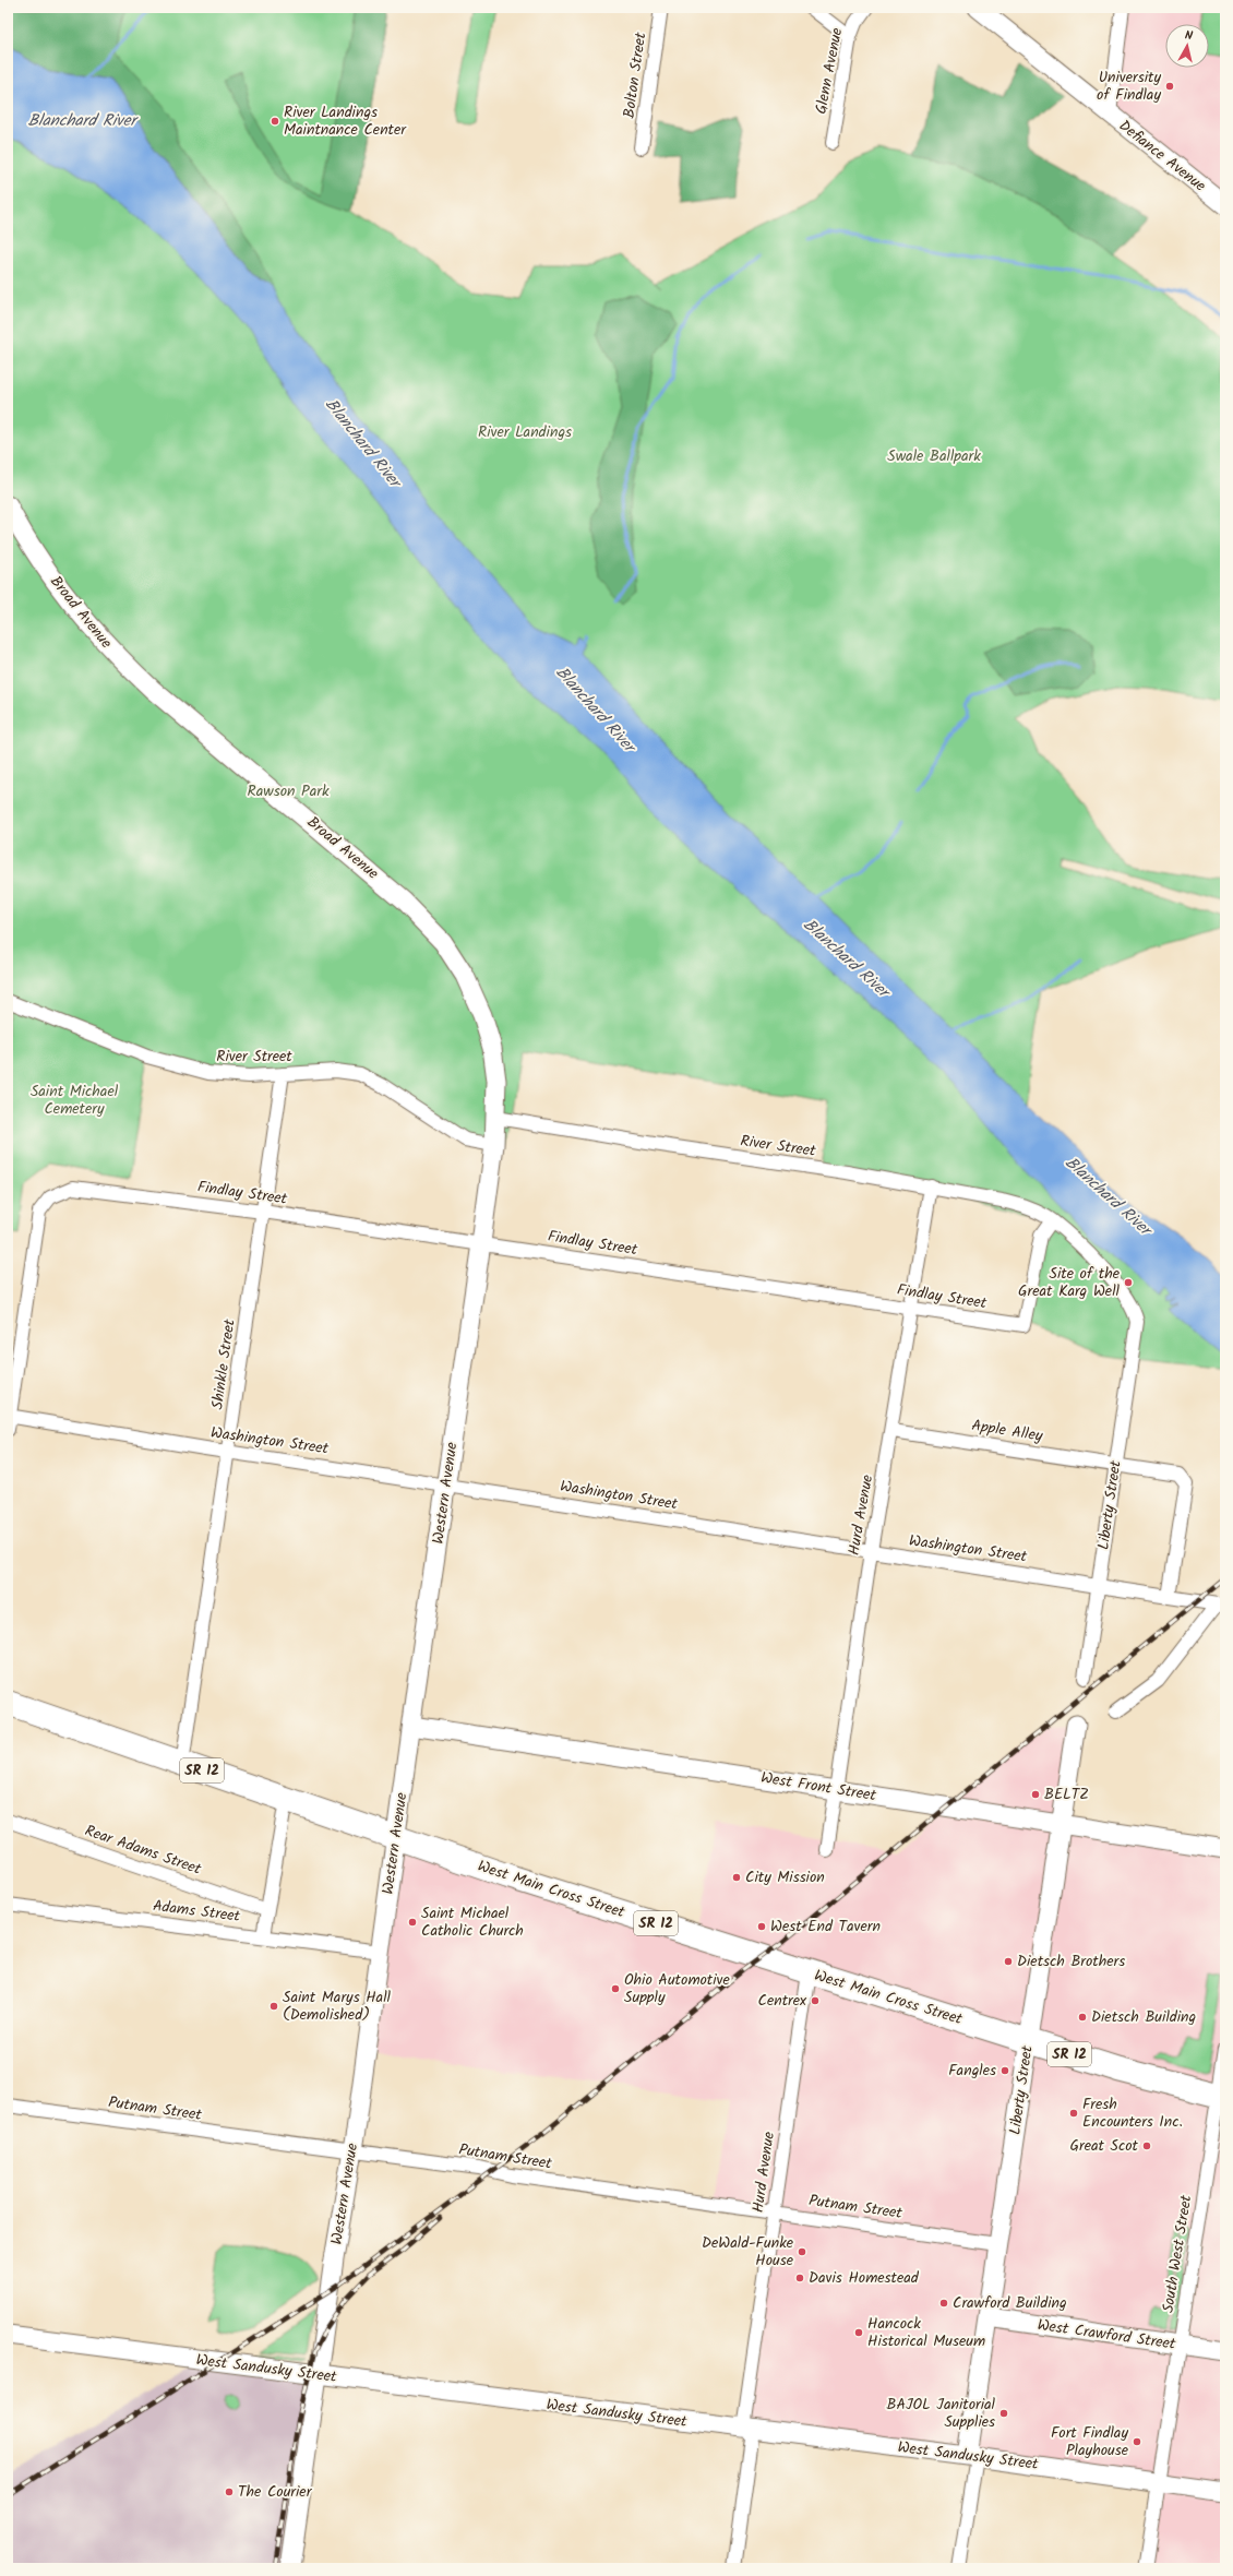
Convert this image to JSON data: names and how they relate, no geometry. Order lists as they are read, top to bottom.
{
  "streets": {
    "highway": ["SR 12", "West Main Cross Street"],
    "street": [
      "Glenn Avenue",
      "Bolton Street",
      "Defiance Avenue",
      "Broad Avenue",
      "River Street",
      "Findlay Street",
      "Shinkle Street",
      "Apple Alley",
      "Washington Street",
      "Western Avenue",
      "Liberty Street",
      "Hurd Avenue",
      "West Front Street",
      "Rear Adams Street",
      "Adams Street",
      "Putnam Street",
      "South West Street",
      "West Crawford Street",
      "West Sandusky Street"
    ]
  },
  "crossings": [
    ["Broad Avenue", "River Street"],
    ["Broad Avenue", "Western Avenue"],
    ["River Street", "Findlay Street"],
    ["River Street", "Shinkle Street"],
    ["River Street", "Western Avenue"],
    ["River Street", "Liberty Street"],
    ["River Street", "Hurd Avenue"],
    ["Findlay Street", "Shinkle Street"],
    ["Findlay Street", "Washington Street"],
    ["Findlay Street", "Western Avenue"],
    ["Findlay Street", "Liberty Street"],
    ["Findlay Street", "Hurd Avenue"],
    ["Shinkle Street", "Washington Street"],
    ["Shinkle Street", "West Main Cross Street"],
    ["Apple Alley", "Washington Street"],
    ["Apple Alley", "Liberty Street"],
    ["Apple Alley", "Hurd Avenue"],
    ["Washington Street", "Western Avenue"],
    ["Washington Street", "Liberty Street"],
    ["Washington Street", "Hurd Avenue"],
    ["Western Avenue", "West Front Street"],
    ["Western Avenue", "West Main Cross Street"],
    ["Western Avenue", "Adams Street"],
    ["Western Avenue", "Putnam Street"],
    ["Western Avenue", "West Sandusky Street"],
    ["Liberty Street", "West Front Street"],
    ["Liberty Street", "West Main Cross Street"],
    ["Liberty Street", "Putnam Street"],
    ["Liberty Street", "West Crawford Street"],
    ["Liberty Street", "West Sandusky Street"],
    ["Hurd Avenue", "West Front Street"],
    ["Hurd Avenue", "West Main Cross Street"],
    ["Hurd Avenue", "Putnam Street"],
    ["Hurd Avenue", "West Sandusky Street"],
    ["West Main Cross Street", "South West Street"],
    ["South West Street", "West Crawford Street"],
    ["South West Street", "West Sandusky Street"]
  ],
  "water": ["Blanchard River"],
  "parks": [
    "River Landings",
    "Swale Ballpark",
    "Rawson Park",
    "Saint Michael Cemetery"
  ],
  "places": [
    "University of Findlay",
    "River Landings Maintnance Center",
    "Site of the Great Karg Well",
    "BELTZ",
    "City Mission",
    "Saint Michael Catholic Church",
    "West End Tavern",
    "Dietsch Brothers",
    "Ohio Automotive Supply",
    "Centrex",
    "Saint Marys Hall (Demolished)",
    "Dietsch Building",
    "Fangles",
    "Fresh Encounters Inc.",
    "Great Scot",
    "DeWald-Funke House",
    "Davis Homestead",
    "Crawford Building",
    "Hancock Historical Museum",
    "BAJOL Janitorial Supplies",
    "Fort Findlay Playhouse",
    "The Courier"
  ],
  "north": "top"
}
